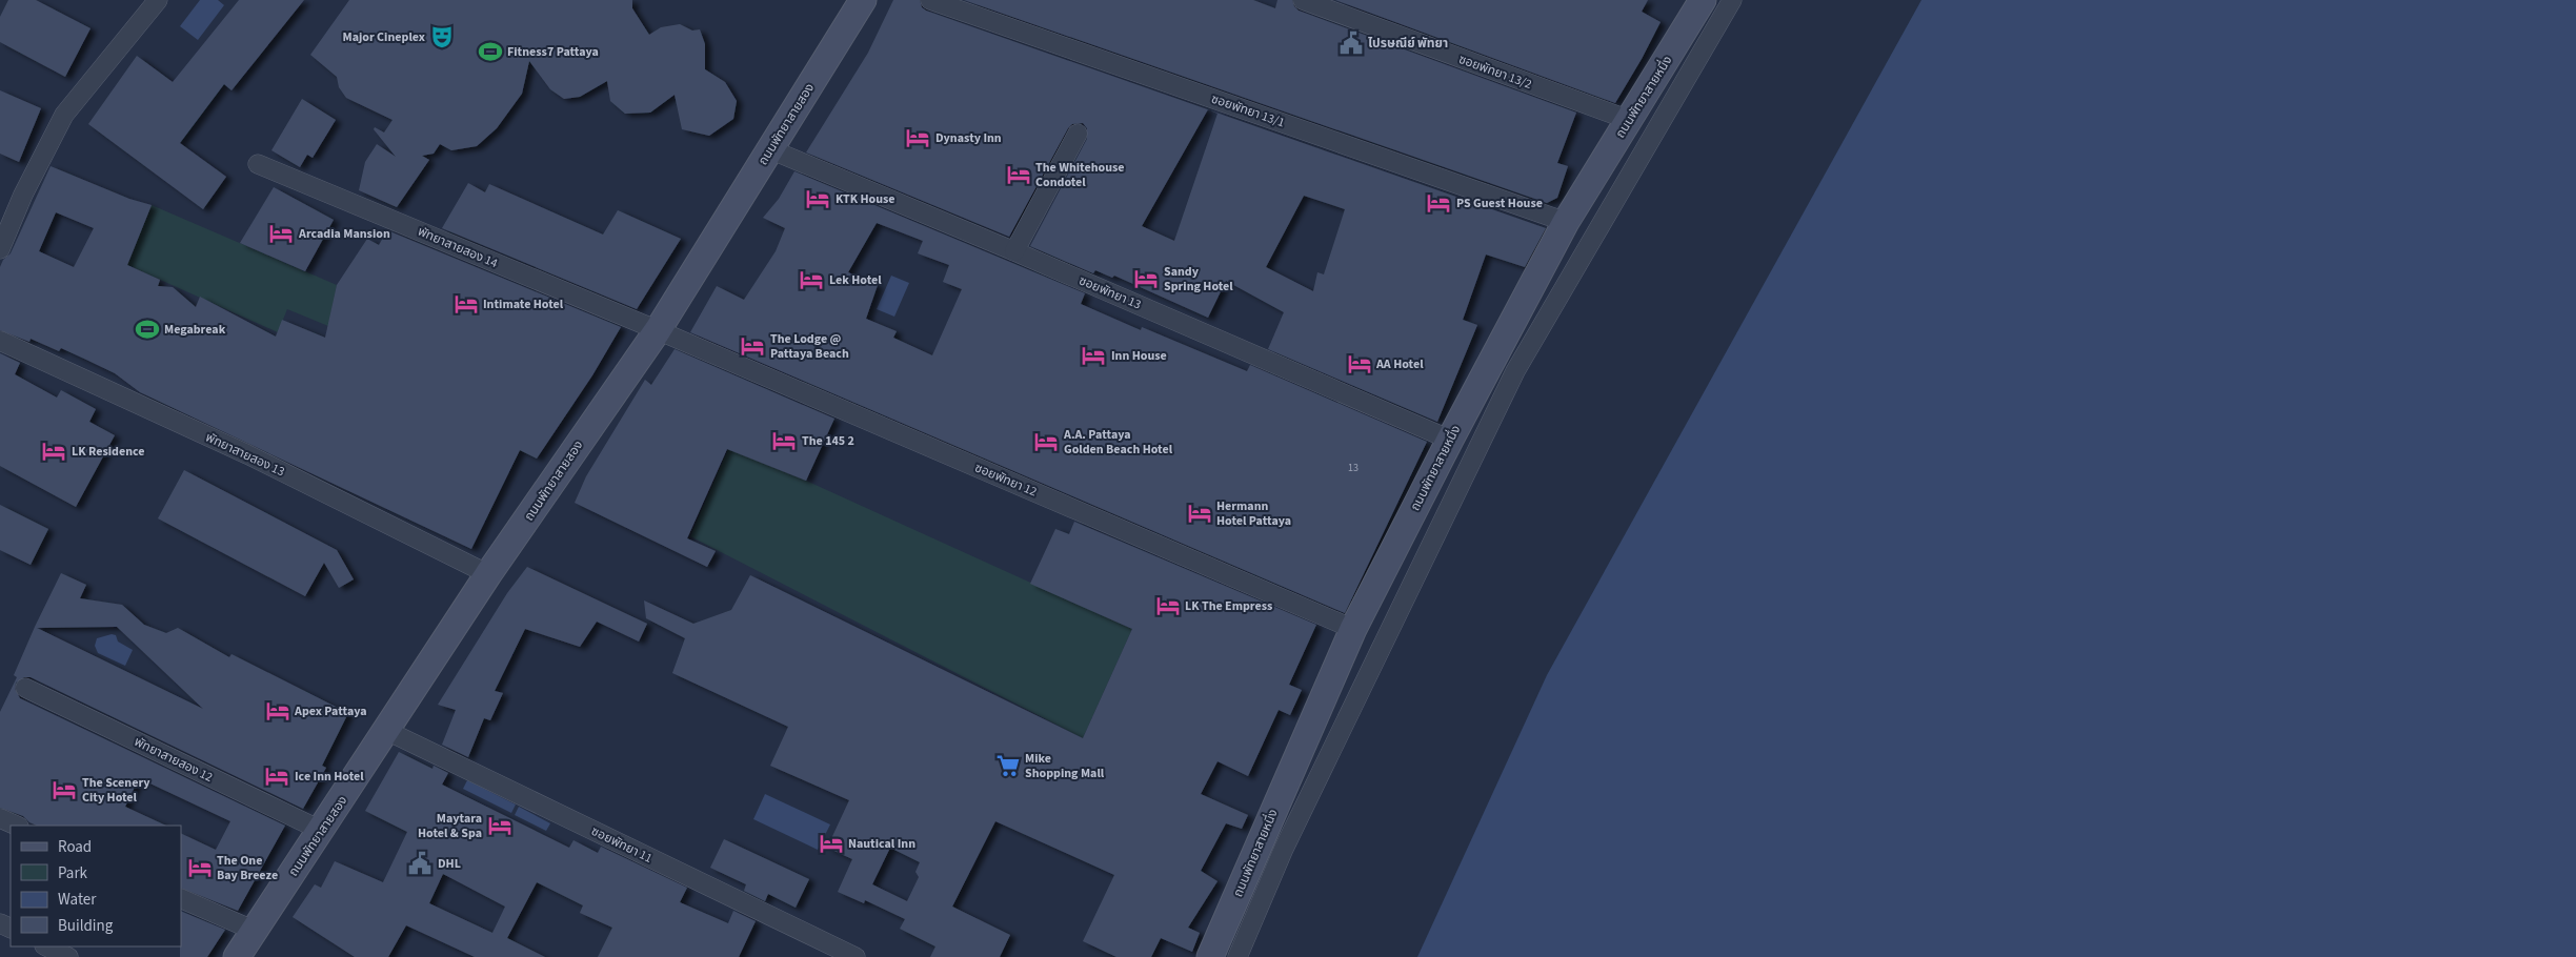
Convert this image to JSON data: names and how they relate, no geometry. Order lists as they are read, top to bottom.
{
  "streets": {
    "main road": ["ถนนพัทยาสายหนึ่ง", "ถนนพัทยาสายสอง"],
    "street": [
      "ซอยพัทยา 13/2",
      "ซอยพัทยา 13/1",
      "พัทยาสายสอง 14",
      "ซอยพัทยา 13",
      "พัทยาสายสอง 13",
      "ซอยพัทยา 12",
      "พัทยาสายสอง 12",
      "ซอยพัทยา 11"
    ]
  },
  "crossings": [
    ["ซอยพัทยา 13/2", "ถนนพัทยาสายหนึ่ง"],
    ["ถนนพัทยาสายหนึ่ง", "ซอยพัทยา 13/1"],
    ["ถนนพัทยาสายหนึ่ง", "ซอยพัทยา 13"],
    ["ถนนพัทยาสายหนึ่ง", "ซอยพัทยา 12"],
    ["ถนนพัทยาสายสอง", "พัทยาสายสอง 14"],
    ["ถนนพัทยาสายสอง", "ซอยพัทยา 13"],
    ["ถนนพัทยาสายสอง", "พัทยาสายสอง 13"],
    ["ถนนพัทยาสายสอง", "ซอยพัทยา 12"],
    ["ถนนพัทยาสายสอง", "พัทยาสายสอง 12"],
    ["ถนนพัทยาสายสอง", "ซอยพัทยา 11"],
    ["พัทยาสายสอง 14", "ซอยพัทยา 12"]
  ],
  "places": {
    "theatre": ["Major Cineplex"],
    "public building": ["ไปรษณีย์ พัทยา", "DHL"],
    "sports": ["Fitness7 Pattaya", "Megabreak"],
    "hotel": [
      "Dynasty Inn",
      "The Whitehouse Condotel",
      "KTK House",
      "PS Guest House",
      "Arcadia Mansion",
      "Sandy Spring Hotel",
      "Lek Hotel",
      "Intimate Hotel",
      "The Lodge @ Pattaya Beach",
      "Inn House",
      "AA Hotel",
      "The 145 2",
      "A.A. Pattaya Golden Beach Hotel",
      "LK Residence",
      "Hermann Hotel Pattaya",
      "LK The Empress",
      "Apex Pattaya",
      "Ice Inn Hotel",
      "The Scenery City Hotel",
      "Maytara Hotel & Spa",
      "Nautical Inn",
      "The One Bay Breeze"
    ],
    "supermarket": ["Mike Shopping Mall"]
  },
  "house_numbers": ["13"],
  "legend": [
    "Road",
    "Park",
    "Water",
    "Building"
  ]
}
